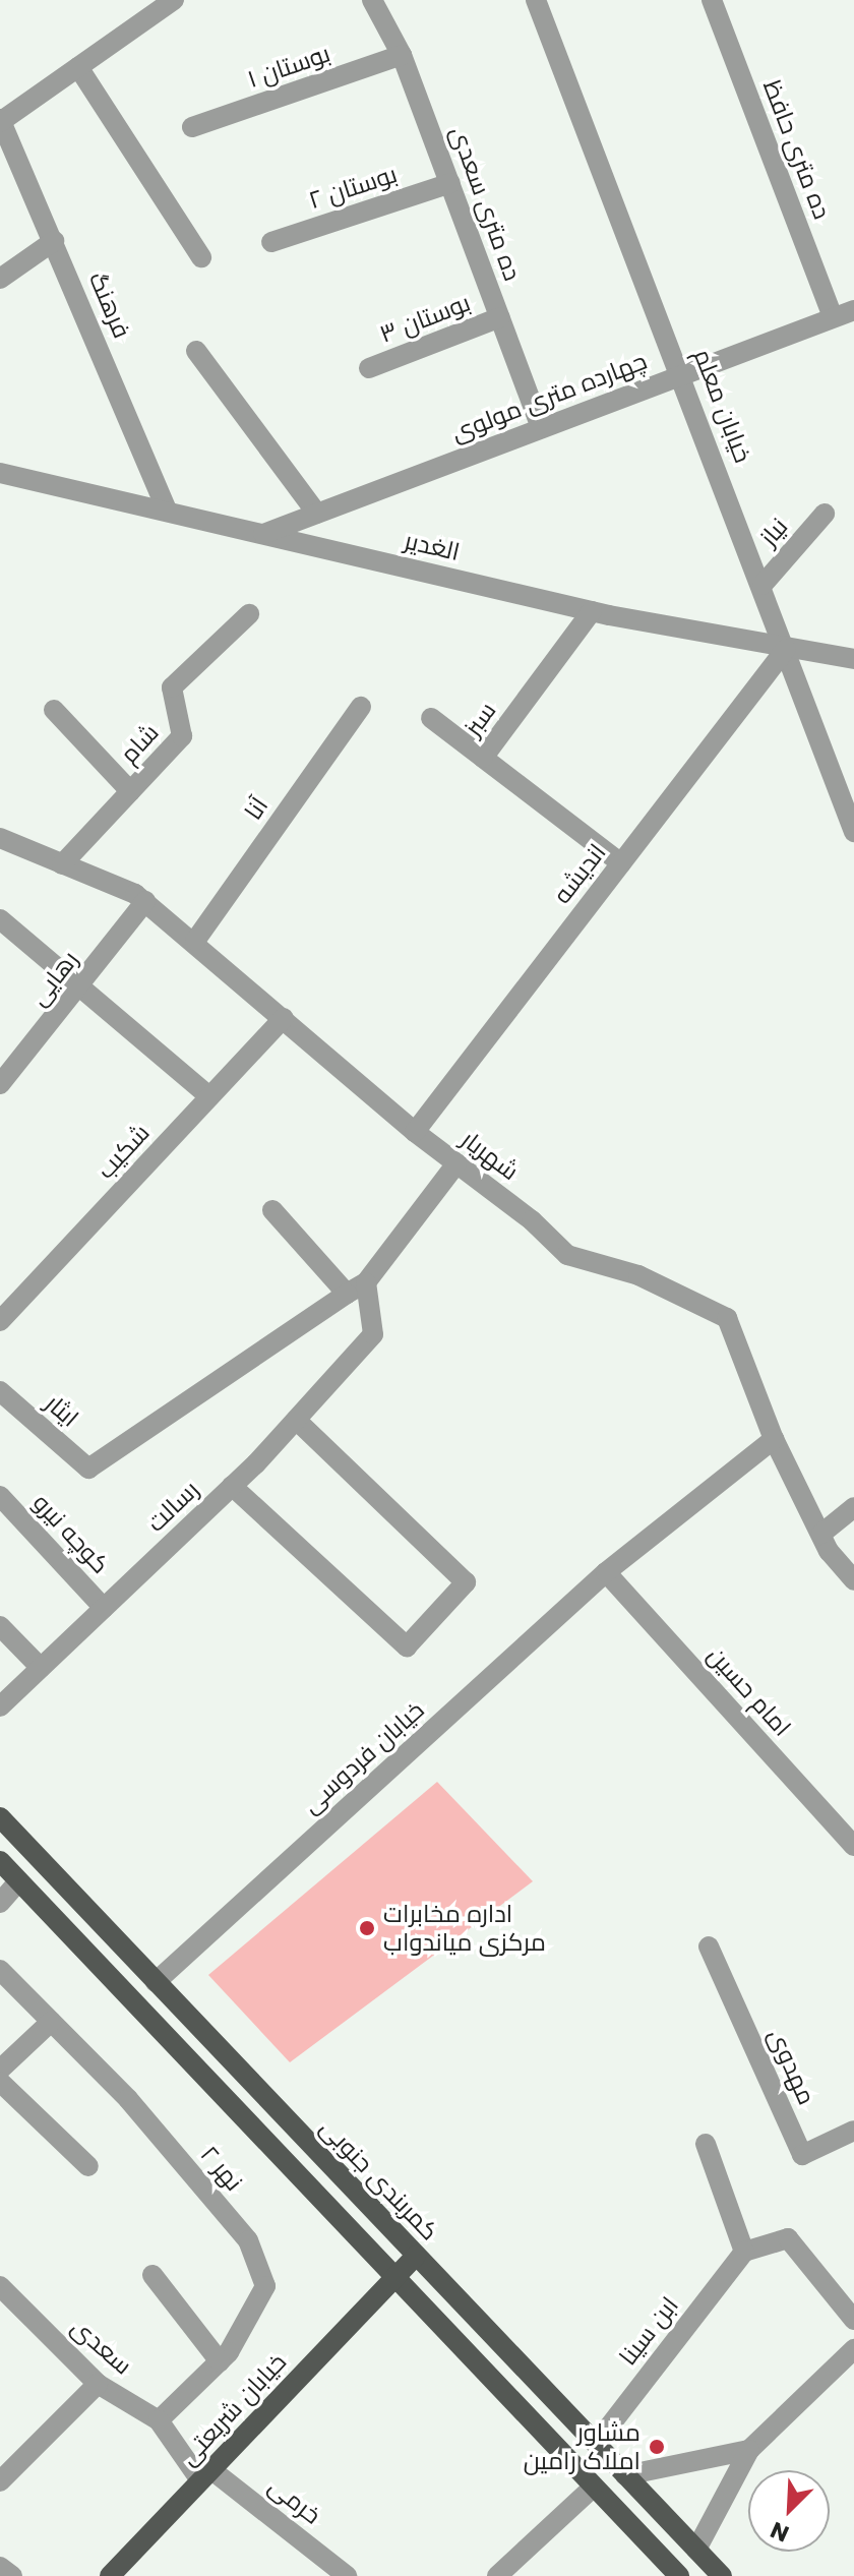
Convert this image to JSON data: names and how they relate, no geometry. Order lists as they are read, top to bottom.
{
  "streets": {
    "main road": ["کمربندی جنوبی", "خیابان شریعتی"],
    "street": [
      "بوستان ۱",
      "ده متری حافظ",
      "بوستان ۲",
      "ده متری سعدی",
      "فرهنگ",
      "بوستان ۳",
      "چهارده متری مولوی",
      "خیابان معلم",
      "نیاز",
      "الغدیر",
      "سبز",
      "شام",
      "آنا",
      "اندیشه",
      "رهایی",
      "شکیب",
      "شهریار",
      "ایثار",
      "رسالت",
      "کوچه نیرو",
      "امام حسین",
      "خیابان فردوسی",
      "مهدوی",
      "نهر ۲",
      "ابن سینا",
      "سعدی",
      "خرمی"
    ]
  },
  "crossings": [
    ["بوستان ۱", "ده متری سعدی"],
    ["ده متری حافظ", "چهارده متری مولوی"],
    ["بوستان ۲", "ده متری سعدی"],
    ["ده متری سعدی", "بوستان ۳"],
    ["ده متری سعدی", "چهارده متری مولوی"],
    ["فرهنگ", "الغدیر"],
    ["چهارده متری مولوی", "خیابان معلم"],
    ["چهارده متری مولوی", "الغدیر"],
    ["خیابان معلم", "نیاز"],
    ["خیابان معلم", "الغدیر"],
    ["خیابان معلم", "اندیشه"],
    ["الغدیر", "سبز"],
    ["الغدیر", "اندیشه"],
    ["سبز", "اندیشه"],
    ["شام", "شهریار"],
    ["آنا", "شهریار"],
    ["اندیشه", "شهریار"],
    ["رهایی", "شهریار"],
    ["شکیب", "شهریار"],
    ["شهریار", "خیابان فردوسی"],
    ["رسالت", "کوچه نیرو"],
    ["امام حسین", "خیابان فردوسی"],
    ["خیابان فردوسی", "کمربندی جنوبی"],
    ["نهر ۲", "سعدی"],
    ["کمربندی جنوبی", "ابن سینا"],
    ["کمربندی جنوبی", "خیابان شریعتی"],
    ["سعدی", "خیابان شریعتی"],
    ["سعدی", "خرمی"],
    ["خیابان شریعتی", "خرمی"]
  ],
  "places": ["اداره مخابرات مرکزی میاندواب", "مشاور املاک رامین"],
  "north": "bottom left"
}
